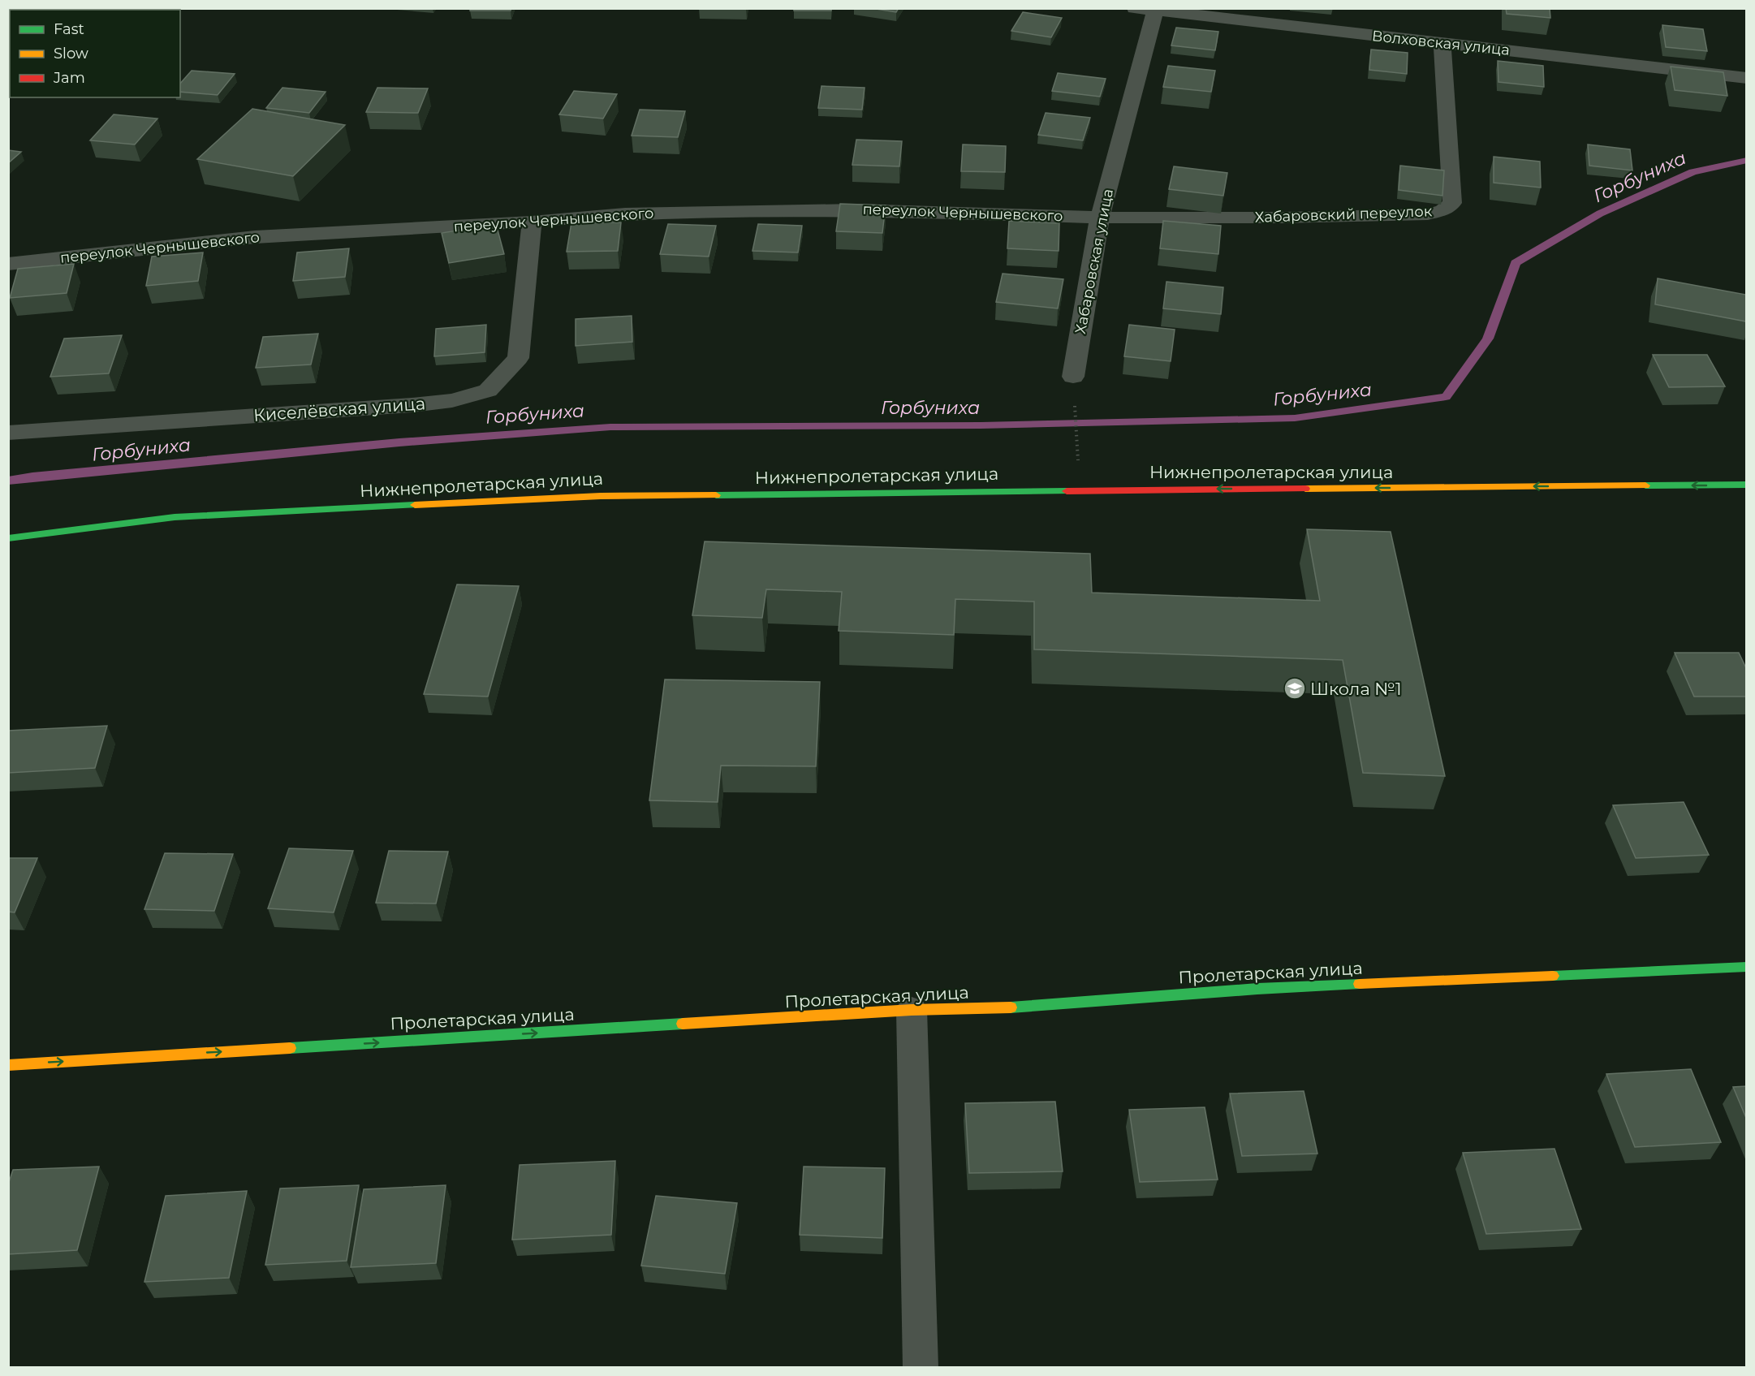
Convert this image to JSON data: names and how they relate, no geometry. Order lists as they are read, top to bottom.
{
  "streets": {
    "main road": ["Нижнепролетарская улица", "Пролетарская улица"],
    "street": [
      "Волховская улица",
      "переулок Чернышевского",
      "Хабаровский переулок",
      "Хабаровская улица",
      "Киселёвская улица"
    ]
  },
  "crossings": [
    ["Волховская улица", "Хабаровский переулок"],
    ["Волховская улица", "Хабаровская улица"],
    ["переулок Чернышевского", "Хабаровский переулок"],
    ["переулок Чернышевского", "Хабаровская улица"],
    ["переулок Чернышевского", "Киселёвская улица"],
    ["Хабаровский переулок", "Хабаровская улица"]
  ],
  "one_way": ["Нижнепролетарская улица", "Пролетарская улица"],
  "water": ["Горбуниха"],
  "places": {
    "school or university": ["Школа №1"]
  },
  "legend": ["Fast", "Slow", "Jam"]
}
